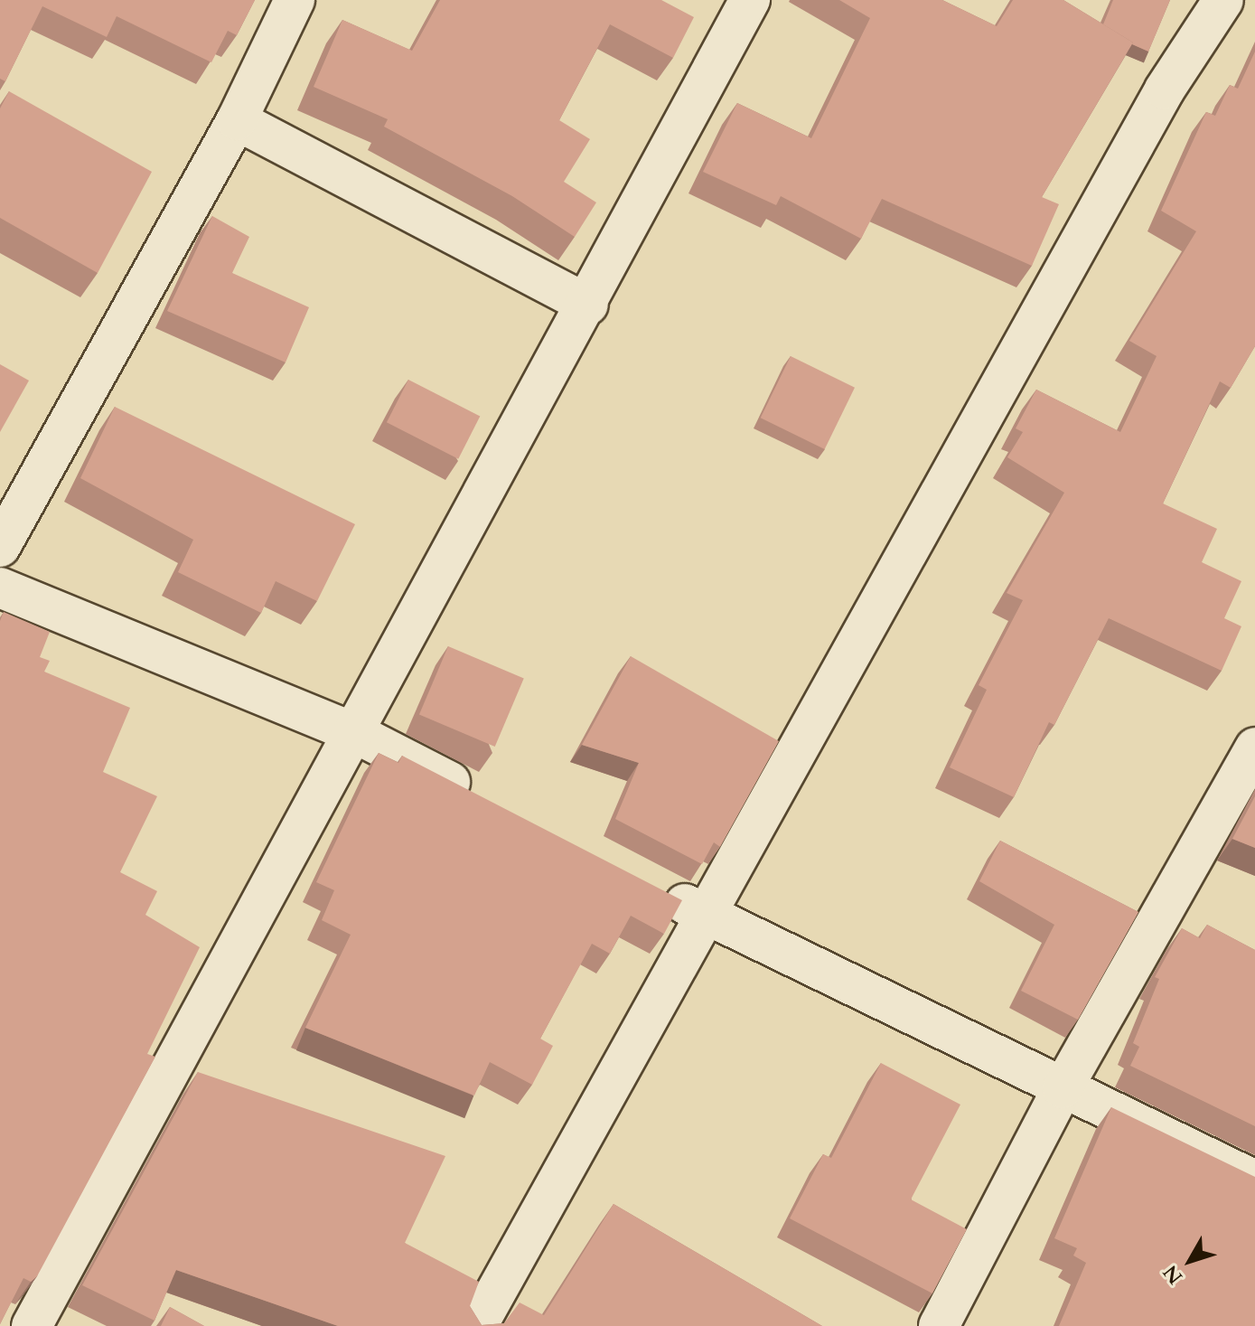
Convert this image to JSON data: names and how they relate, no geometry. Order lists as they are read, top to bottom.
{
  "north": "bottom left"
}
